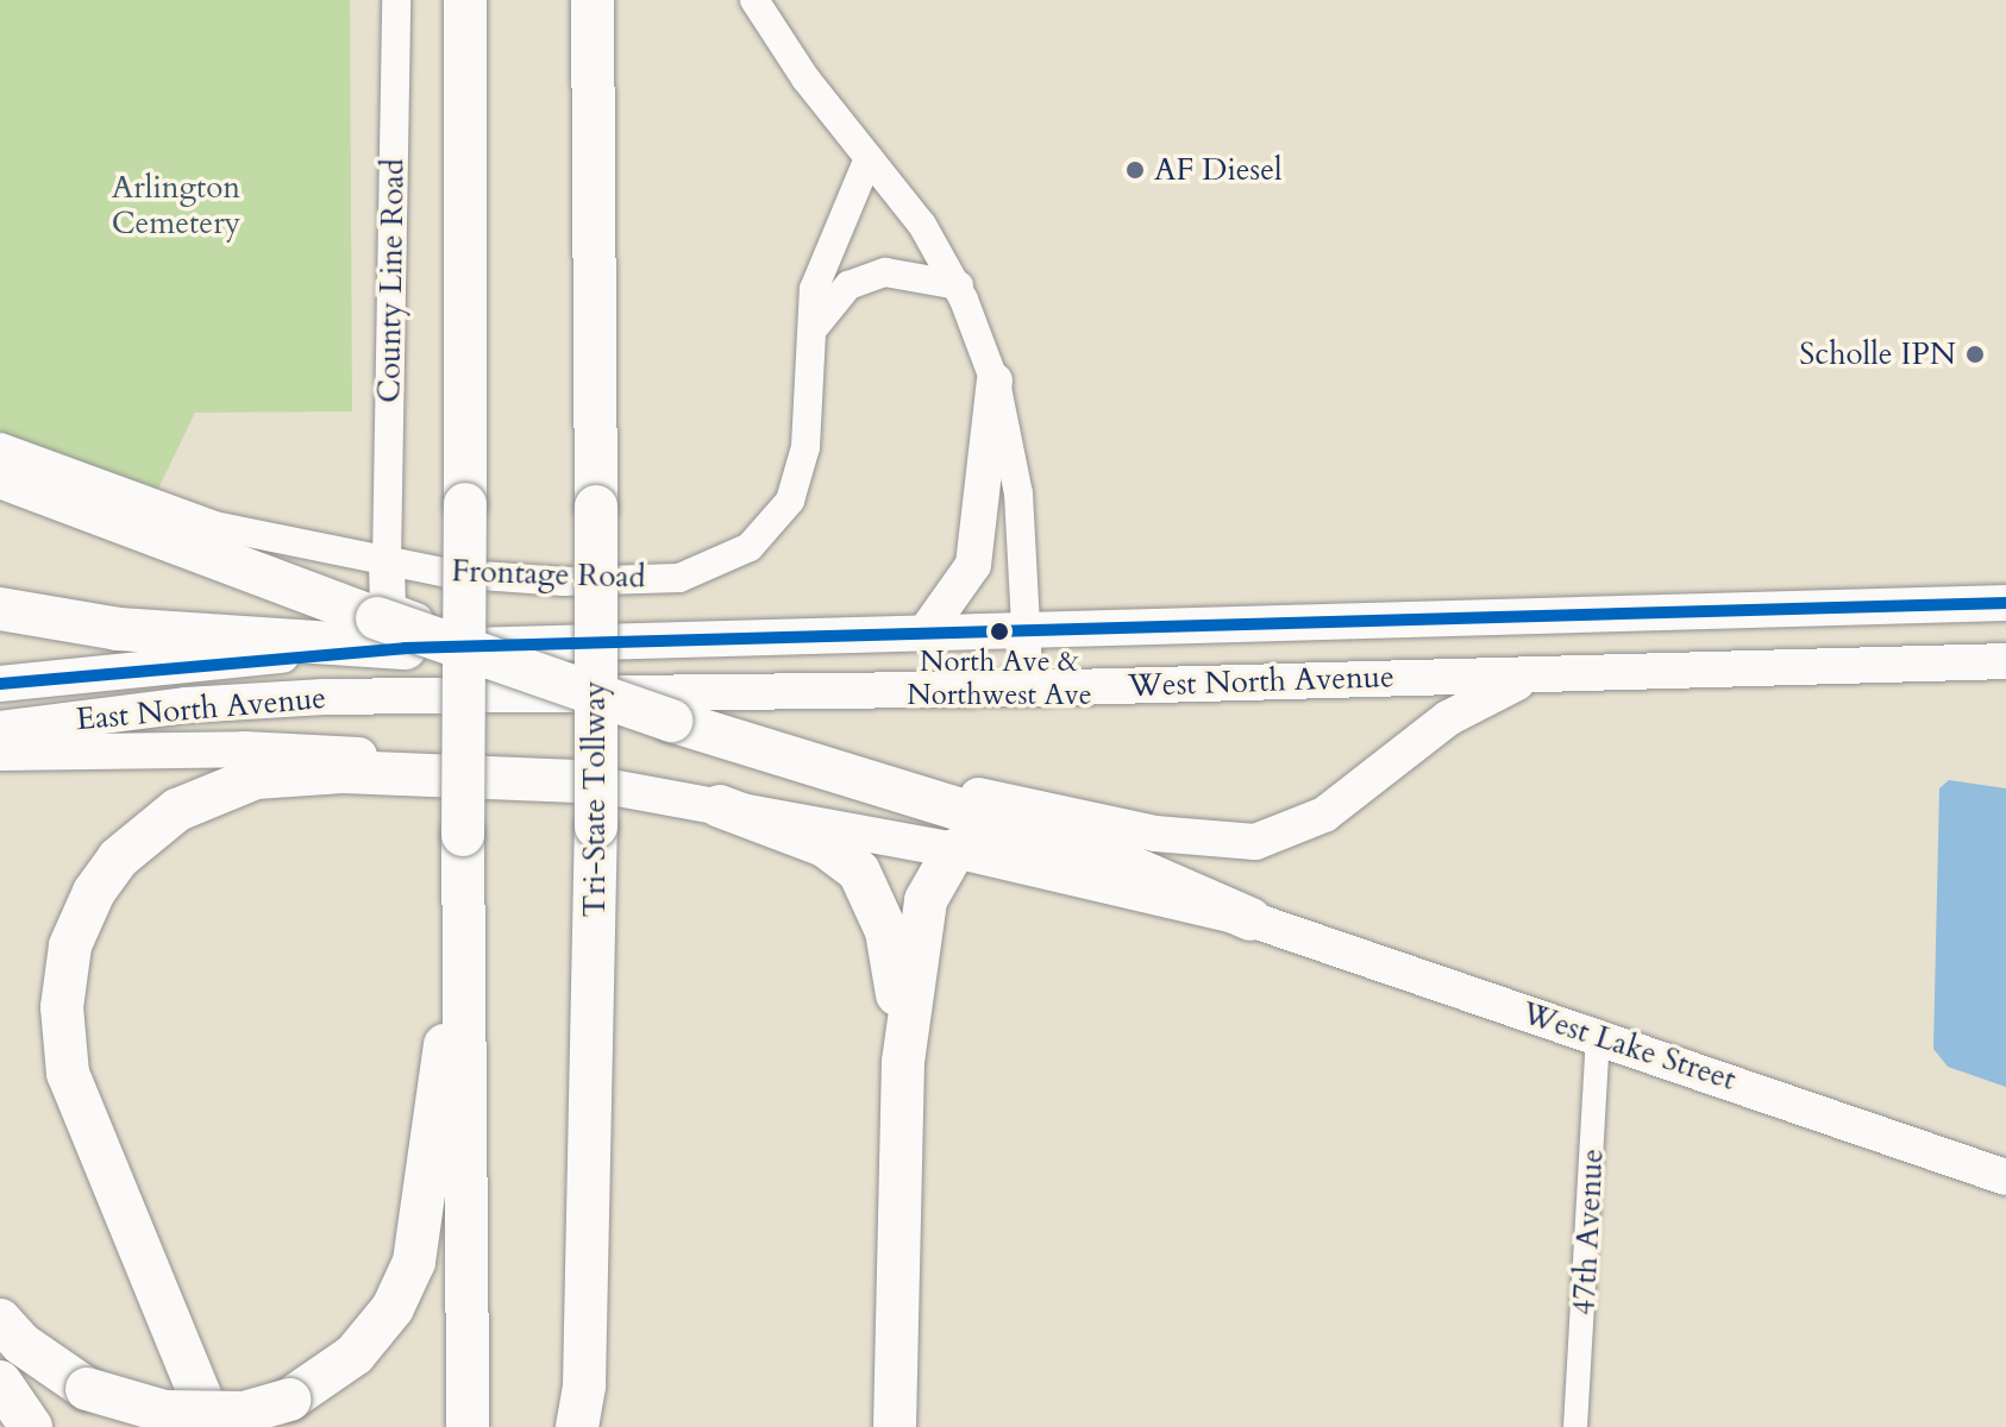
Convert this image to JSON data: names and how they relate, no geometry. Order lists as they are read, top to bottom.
{
  "streets": {
    "highway": ["Tri-State Tollway"],
    "main road": ["West North Avenue", "East North Avenue", "West Lake Street"],
    "street": ["County Line Road", "Frontage Road", "47th Avenue"]
  },
  "crossings": [
    ["County Line Road", "Frontage Road"],
    ["West North Avenue", "East North Avenue"],
    ["West Lake Street", "47th Avenue"]
  ],
  "parks": ["Arlington Cemetery"],
  "places": ["AF Diesel", "Scholle IPN", "North Ave & Northwest Ave"]
}
